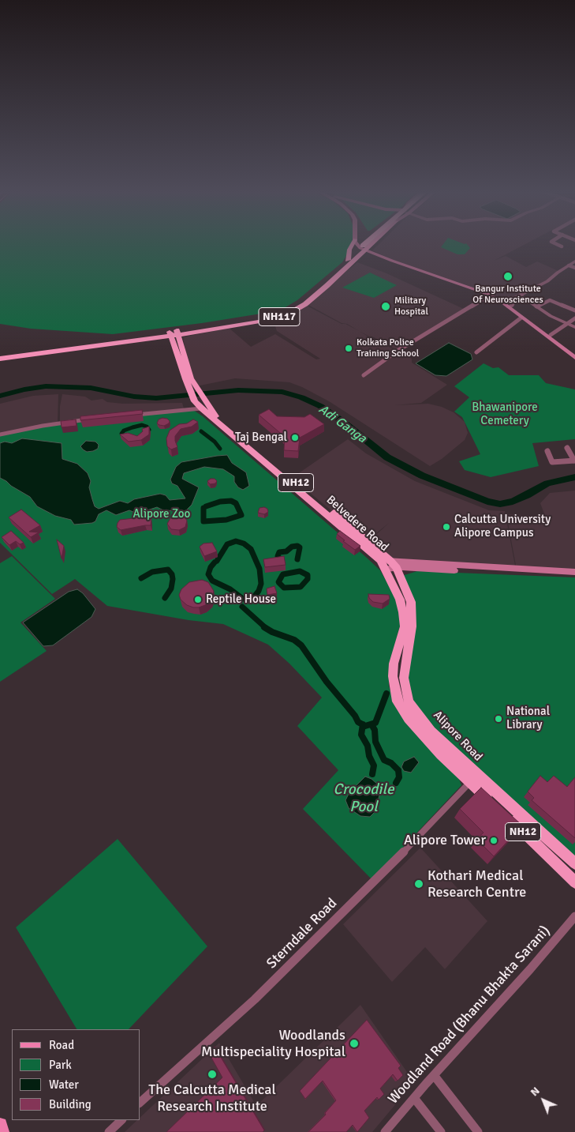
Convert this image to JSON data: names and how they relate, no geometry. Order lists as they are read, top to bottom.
{
  "streets": {
    "highway": [
      "NH117",
      "NH12",
      "Belvedere Road",
      "Alipore Road"
    ],
    "street": ["Sterndale Road", "Woodland Road (Bhanu Bhakta Sarani)"]
  },
  "crossings": [
    ["NH117", "Belvedere Road"],
    ["Belvedere Road", "Alipore Road"],
    ["Belvedere Road", "Sterndale Road"],
    ["Alipore Road", "Sterndale Road"]
  ],
  "water": ["Adi Ganga", "Crocodile Pool"],
  "parks": ["Bhawanipore Cemetery", "Alipore Zoo"],
  "places": [
    "Bangur Institute Of Neurosciences",
    "Military Hospital",
    "Kolkata Police Training School",
    "Taj Bengal",
    "Calcutta University Alipore Campus",
    "Reptile House",
    "National Library",
    "Alipore Tower",
    "Kothari Medical Research Centre",
    "Woodlands Multispeciality Hospital",
    "The Calcutta Medical Research Institute"
  ],
  "legend": [
    "Road",
    "Park",
    "Water",
    "Building"
  ],
  "north": "top left"
}
